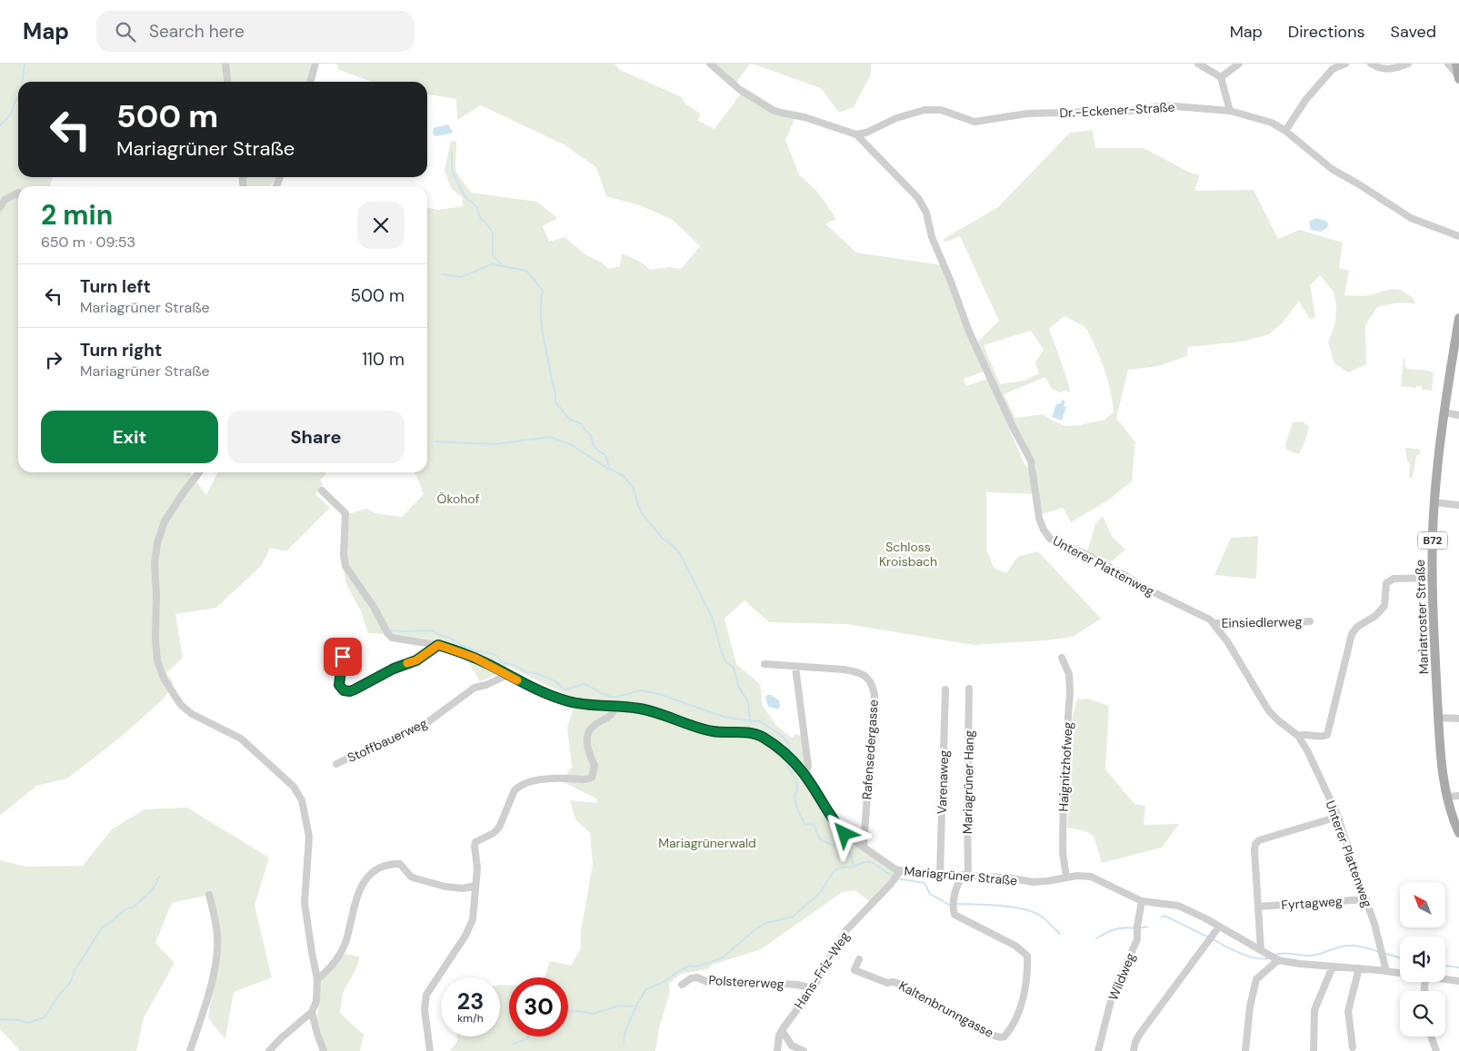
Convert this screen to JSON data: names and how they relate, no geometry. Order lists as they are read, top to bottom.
{
  "streets": {
    "main road": ["B72", "Mariatroster Straße"],
    "street": [
      "Dr.-Eckener-Straße",
      "Unterer Plattenweg",
      "Einsiedlerweg",
      "Stoffbauerweg",
      "Rafensedergasse",
      "Haignitzhofweg",
      "Varenaweg",
      "Mariagrüner Hang",
      "Mariagrüner Straße",
      "Fyrtagweg",
      "Hans-Friz-Weg",
      "Wildweg",
      "Polstererweg",
      "Kaltenbrunngasse"
    ]
  },
  "crossings": [
    ["Dr.-Eckener-Straße", "Unterer Plattenweg"],
    ["Unterer Plattenweg", "Einsiedlerweg"],
    ["Unterer Plattenweg", "Mariagrüner Straße"],
    ["Unterer Plattenweg", "Fyrtagweg"],
    ["Stoffbauerweg", "Mariagrüner Straße"],
    ["Rafensedergasse", "Mariagrüner Straße"],
    ["Haignitzhofweg", "Mariagrüner Straße"],
    ["Varenaweg", "Mariagrüner Straße"],
    ["Mariagrüner Hang", "Mariagrüner Straße"],
    ["Mariagrüner Hang", "Kaltenbrunngasse"],
    ["Mariagrüner Straße", "Hans-Friz-Weg"],
    ["Mariagrüner Straße", "Wildweg"],
    ["Mariagrüner Straße", "Kaltenbrunngasse"],
    ["Hans-Friz-Weg", "Polstererweg"]
  ],
  "parks": ["Ökohof", "Schloss Kroisbach", "Mariagrünerwald"],
  "north": "top left",
  "page": {
    "header": "Map",
    "search": "Search here",
    "nav": ["Map", "Directions", "Saved"],
    "turn": ["500 m", "Mariagrüner Straße"],
    "heading": ["2 min", "650 m · 09:53"],
    "list": [
      {
        "name": "Turn left",
        "note": "Mariagrüner Straße",
        "value": "500 m"
      },
      {
        "name": "Turn right",
        "note": "Mariagrüner Straße",
        "value": "110 m"
      }
    ],
    "buttons": ["Exit", "Share"],
    "speed": "23 km/h",
    "limit": "30"
  }
}
